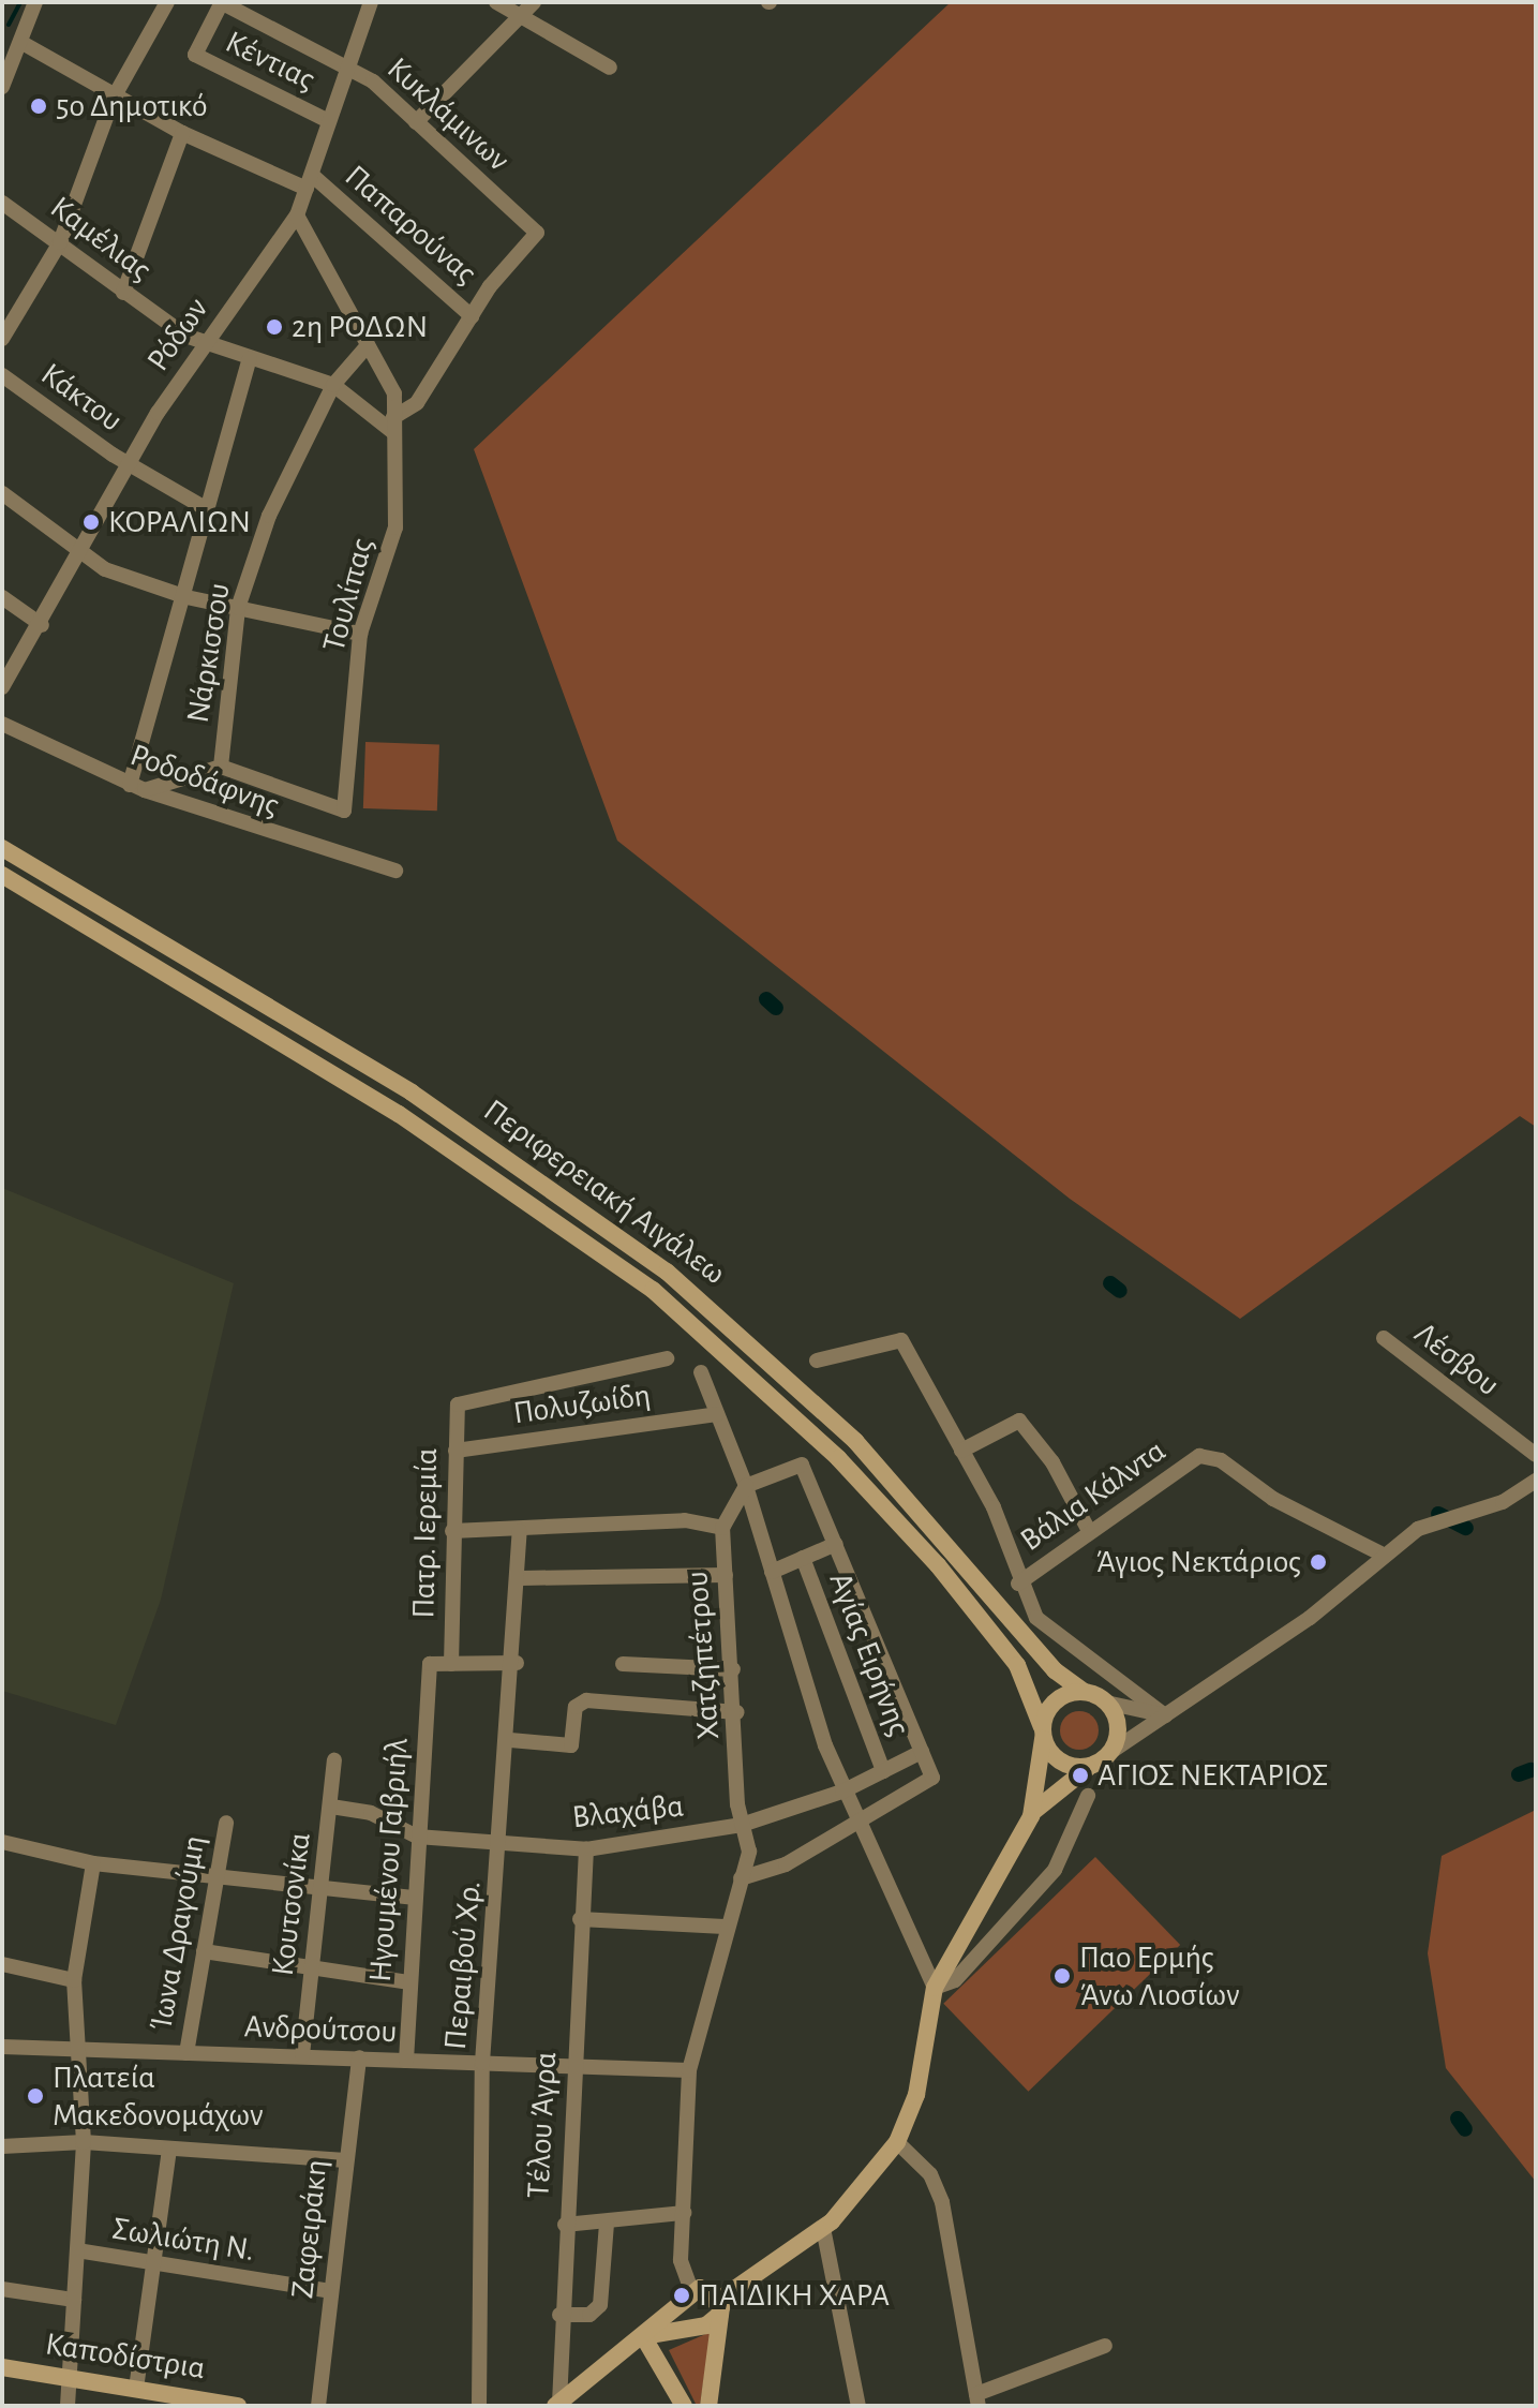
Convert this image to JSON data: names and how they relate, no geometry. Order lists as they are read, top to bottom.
{
  "streets": {
    "main road": ["Περιφερειακή Αιγάλεω", "Καποδίστρια"],
    "street": [
      "Κέντιας",
      "Κυκλάμινων",
      "Παπαρούνας",
      "Καμέλιας",
      "Ρόδων",
      "Κάκτου",
      "Τουλίπας",
      "Νάρκισσου",
      "Ροδοδάφνης",
      "Λέσβου",
      "Πολυζωίδη",
      "Βάλια Κάλντα",
      "Πατρ. Ιερεμία",
      "Αγίας Ειρήνης",
      "Χατζηπέτρου",
      "Βλαχάβα",
      "Ηγουμένου Γαβριήλ",
      "Κουτσονίκα",
      "Ίωνα Δραγούμη",
      "Περαιβού Χρ.",
      "Ανδρούτσου",
      "Τέλου Άγρα",
      "Ζαφειράκη",
      "Σωλιώτη Ν."
    ]
  },
  "crossings": [
    ["Κέντιας", "Κυκλάμινων"],
    ["Κέντιας", "Ρόδων"],
    ["Κυκλάμινων", "Παπαρούνας"],
    ["Κυκλάμινων", "Ρόδων"],
    ["Παπαρούνας", "Ρόδων"],
    ["Καμέλιας", "Ρόδων"],
    ["Καμέλιας", "Τουλίπας"],
    ["Καμέλιας", "Νάρκισσου"],
    ["Ρόδων", "Κάκτου"],
    ["Τουλίπας", "Νάρκισσου"],
    ["Νάρκισσου", "Ροδοδάφνης"],
    ["Πολυζωίδη", "Πατρ. Ιερεμία"],
    ["Πατρ. Ιερεμία", "Ηγουμένου Γαβριήλ"],
    ["Αγίας Ειρήνης", "Βλαχάβα"],
    ["Χατζηπέτρου", "Βλαχάβα"],
    ["Χατζηπέτρου", "Ανδρούτσου"],
    ["Βλαχάβα", "Ηγουμένου Γαβριήλ"],
    ["Βλαχάβα", "Κουτσονίκα"],
    ["Βλαχάβα", "Περαιβού Χρ."],
    ["Βλαχάβα", "Τέλου Άγρα"],
    ["Ηγουμένου Γαβριήλ", "Ανδρούτσου"],
    ["Κουτσονίκα", "Ανδρούτσου"],
    ["Ίωνα Δραγούμη", "Ανδρούτσου"],
    ["Περαιβού Χρ.", "Ανδρούτσου"],
    ["Ανδρούτσου", "Τέλου Άγρα"],
    ["Ανδρούτσου", "Ζαφειράκη"],
    ["Ζαφειράκη", "Σωλιώτη Ν."]
  ],
  "places": [
    "5ο Δημοτικό",
    "2η ΡΟΔΩΝ",
    "ΚΟΡΑΛΙΩΝ",
    "Άγιος Νεκτάριος",
    "ΑΓΙΟΣ ΝΕΚΤΑΡΙΟΣ",
    "Παο Ερμής Άνω Λιοσίων",
    "Πλατεία Μακεδονομάχων",
    "ΠΑΙΔΙΚΗ ΧΑΡΑ"
  ]
}
